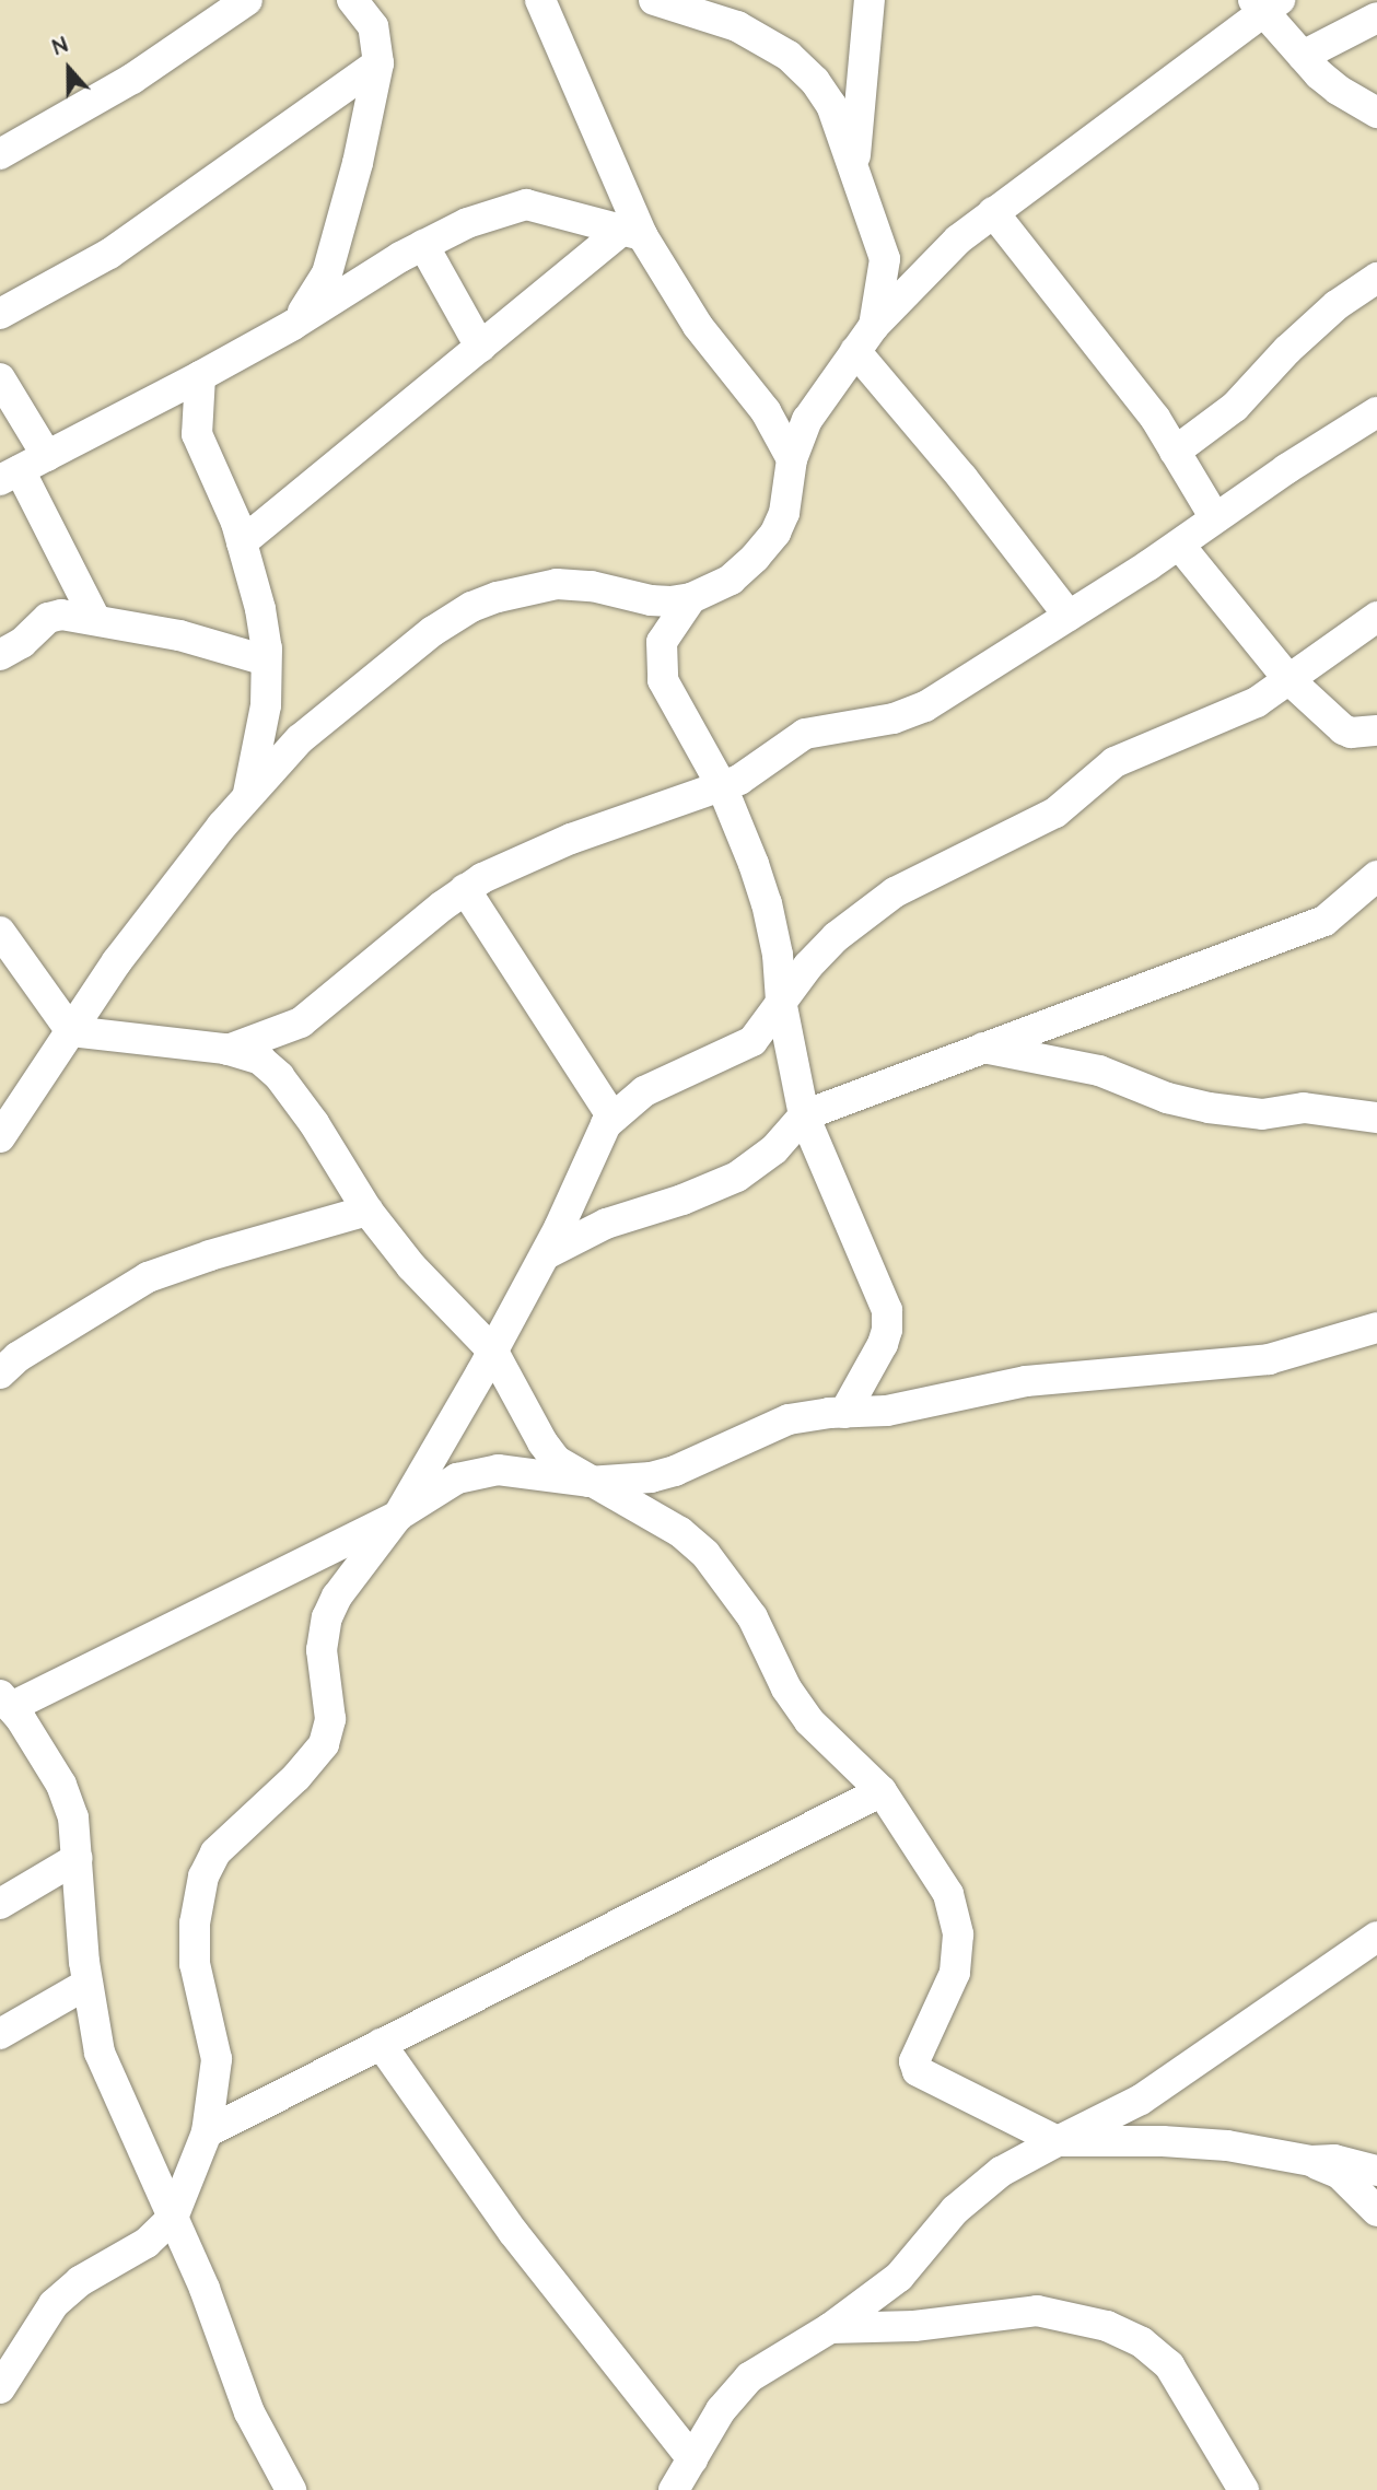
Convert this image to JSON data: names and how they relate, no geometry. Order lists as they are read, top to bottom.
{
  "north": "top"
}
